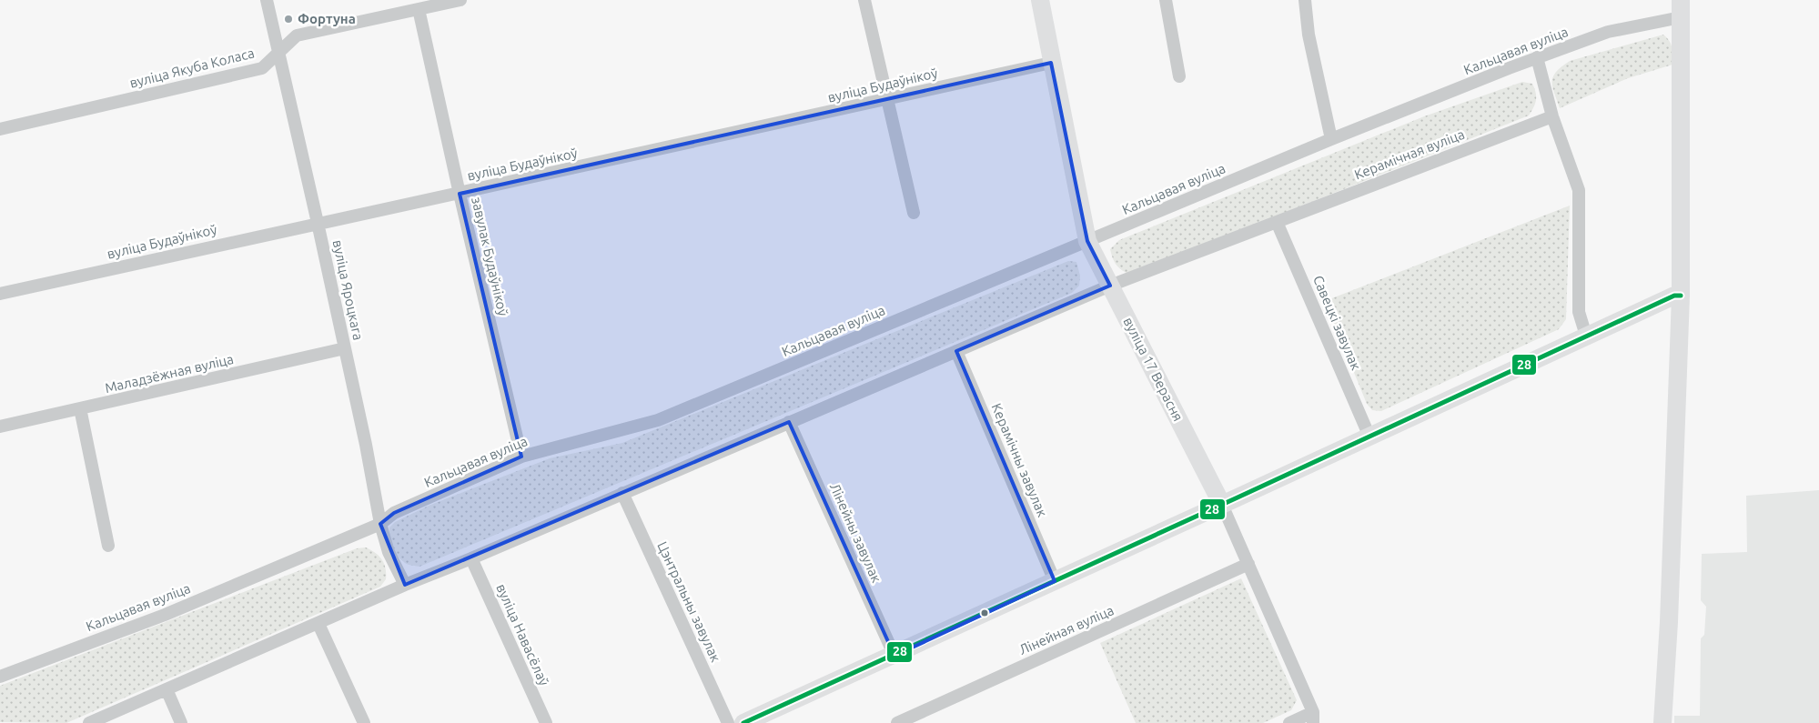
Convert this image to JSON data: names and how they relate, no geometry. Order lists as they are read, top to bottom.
{
  "streets": {
    "street": [
      "Кальцавая вуліца",
      "вуліца Якуба Коласа",
      "вуліца Будаўнікоў",
      "Керамічная вуліца",
      "завулак Будаўнікоў",
      "вуліца Яроцкага",
      "Савецкі завулак",
      "вуліца 17 Верасня",
      "Маладзёжная вуліца",
      "Керамічны завулак",
      "Лінейны завулак",
      "Цэнтральны завулак",
      "Лінейная вуліца",
      "вуліца Навасёлаў"
    ]
  },
  "crossings": [
    ["Кальцавая вуліца", "завулак Будаўнікоў"],
    ["Кальцавая вуліца", "вуліца Яроцкага"],
    ["Кальцавая вуліца", "вуліца 17 Верасня"],
    ["вуліца Якуба Коласа", "завулак Будаўнікоў"],
    ["вуліца Якуба Коласа", "вуліца Яроцкага"],
    ["вуліца Будаўнікоў", "завулак Будаўнікоў"],
    ["вуліца Будаўнікоў", "вуліца Яроцкага"],
    ["вуліца Будаўнікоў", "вуліца 17 Верасня"],
    ["Керамічная вуліца", "вуліца Яроцкага"],
    ["Керамічная вуліца", "Савецкі завулак"],
    ["Керамічная вуліца", "вуліца 17 Верасня"],
    ["Керамічная вуліца", "Керамічны завулак"],
    ["Керамічная вуліца", "Лінейны завулак"],
    ["Керамічная вуліца", "Цэнтральны завулак"],
    ["Керамічная вуліца", "вуліца Навасёлаў"],
    ["вуліца Яроцкага", "Маладзёжная вуліца"],
    ["вуліца 17 Верасня", "Лінейная вуліца"]
  ],
  "places": ["Фортуна"],
  "lines": ["transit line 28"]
}
